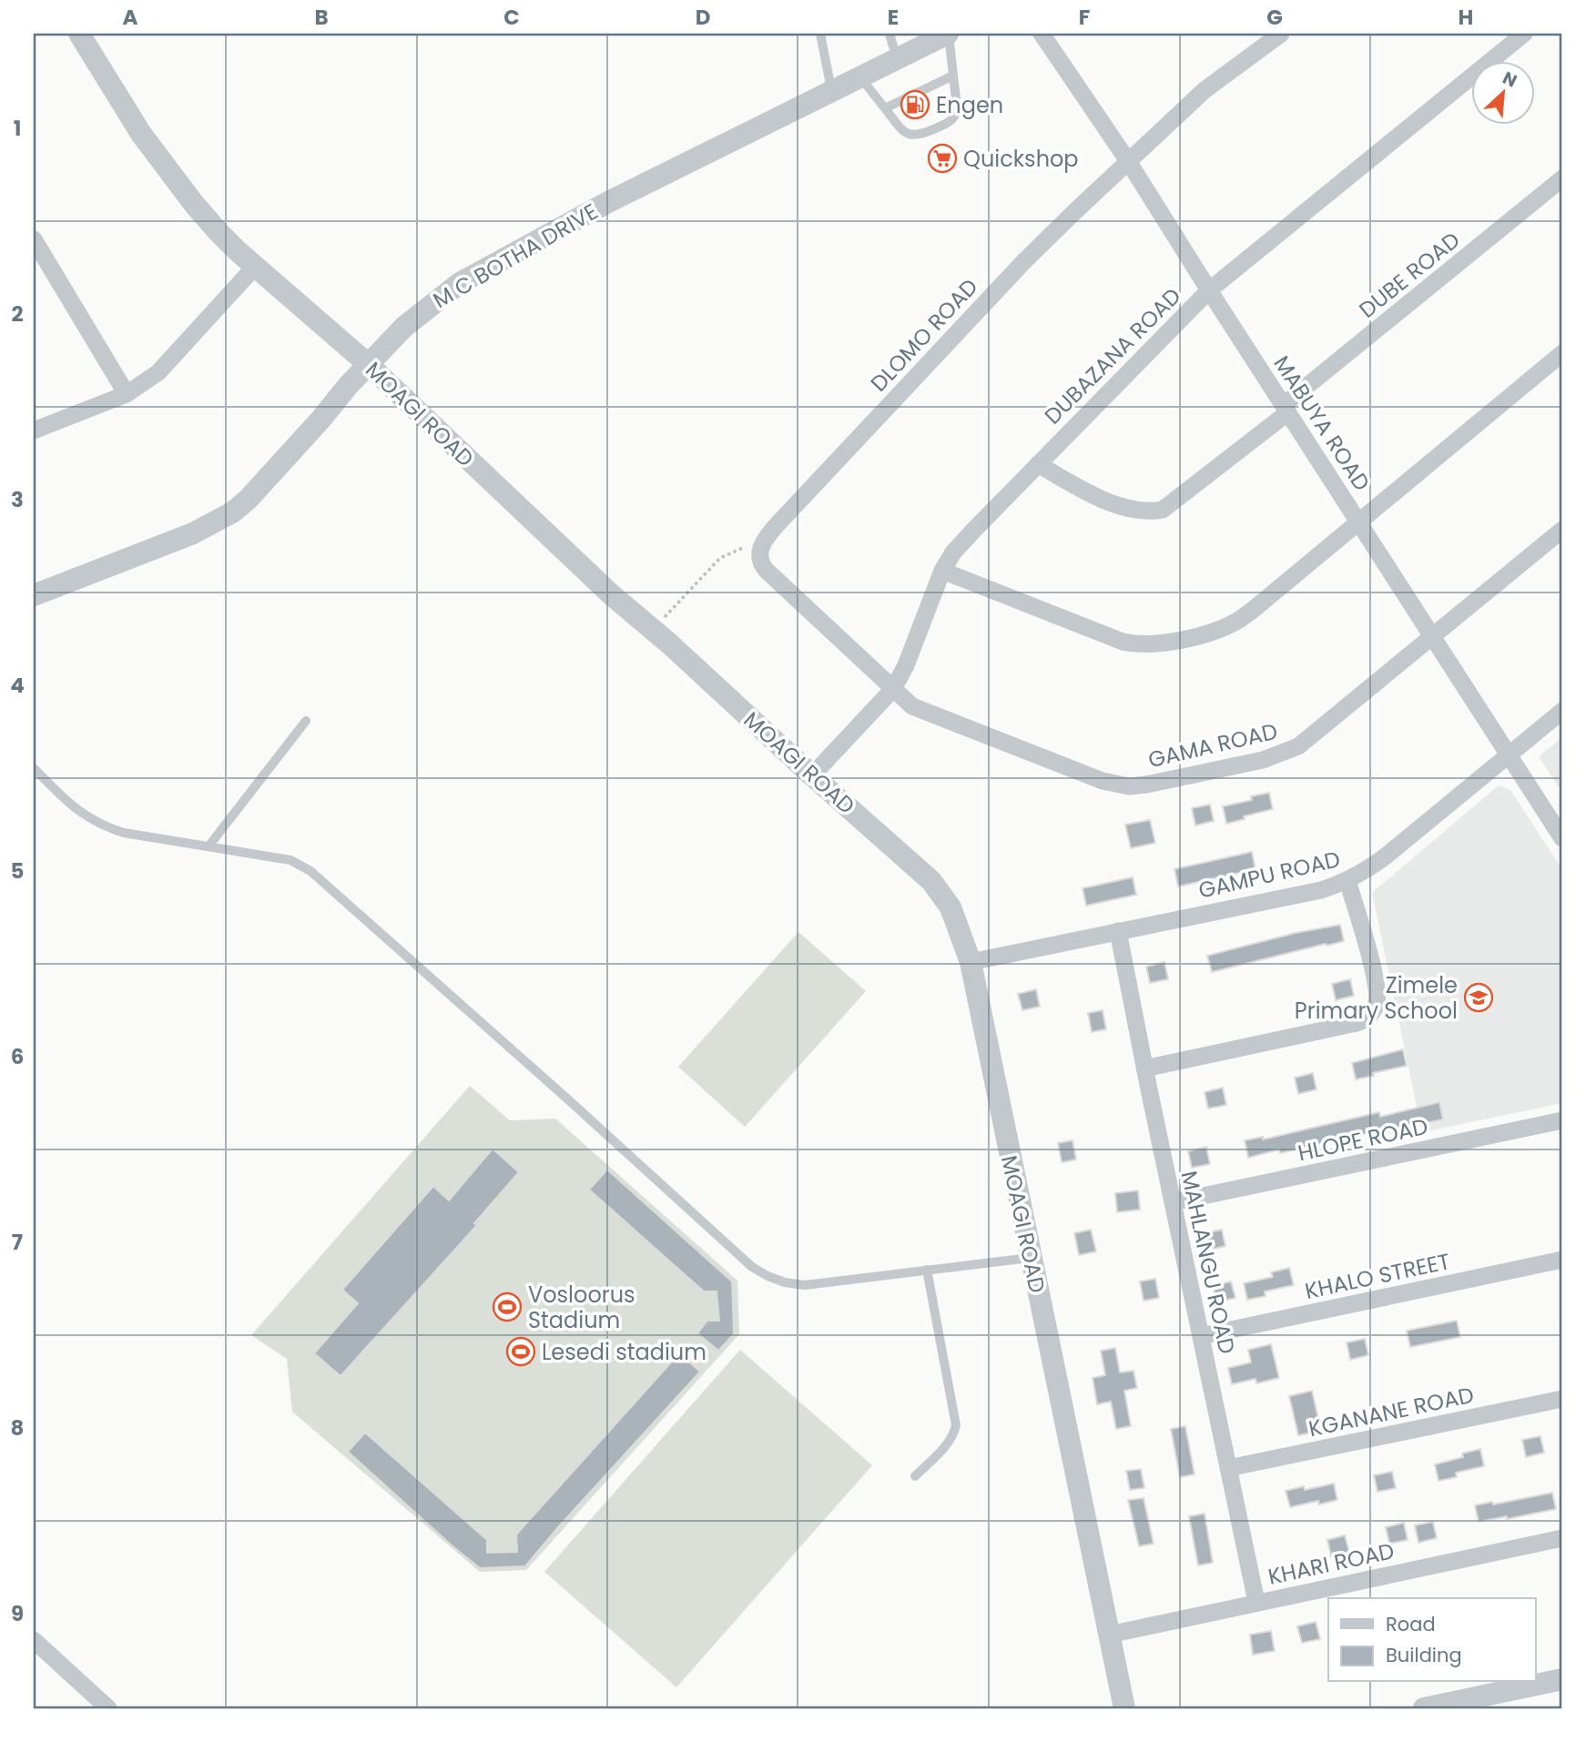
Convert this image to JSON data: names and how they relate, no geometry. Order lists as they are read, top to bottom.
{
  "streets": {
    "street": [
      "M C BOTHA DRIVE",
      "DUBE ROAD",
      "DLOMO ROAD",
      "DUBAZANA ROAD",
      "MOAGI ROAD",
      "MABUYA ROAD",
      "GAMA ROAD",
      "GAMPU ROAD",
      "HLOPE ROAD",
      "MAHLANGU ROAD",
      "KHALO STREET",
      "KGANANE ROAD",
      "KHARI ROAD"
    ]
  },
  "crossings": [
    ["M C BOTHA DRIVE", "MOAGI ROAD"],
    ["DUBE ROAD", "DUBAZANA ROAD"],
    ["DUBE ROAD", "MABUYA ROAD"],
    ["DLOMO ROAD", "MABUYA ROAD"],
    ["DUBAZANA ROAD", "MOAGI ROAD"],
    ["DUBAZANA ROAD", "MABUYA ROAD"],
    ["DUBAZANA ROAD", "GAMA ROAD"],
    ["MOAGI ROAD", "GAMPU ROAD"],
    ["MOAGI ROAD", "KHARI ROAD"],
    ["MABUYA ROAD", "GAMA ROAD"],
    ["MABUYA ROAD", "GAMPU ROAD"],
    ["GAMPU ROAD", "MAHLANGU ROAD"],
    ["HLOPE ROAD", "MAHLANGU ROAD"],
    ["MAHLANGU ROAD", "KHALO STREET"],
    ["MAHLANGU ROAD", "KGANANE ROAD"],
    ["MAHLANGU ROAD", "KHARI ROAD"]
  ],
  "places": {
    "fuel station": ["Engen"],
    "supermarket": ["Quickshop"],
    "school or university": ["Zimele Primary School"],
    "sports": ["Vosloorus Stadium", "Lesedi stadium"]
  },
  "legend": ["Road", "Building"],
  "north": "top right",
  "grid": {
    "columns": [
      "A",
      "B",
      "C",
      "D",
      "E",
      "F",
      "G",
      "H"
    ],
    "rows": [
      "1",
      "2",
      "3",
      "4",
      "5",
      "6",
      "7",
      "8",
      "9"
    ]
  }
}
